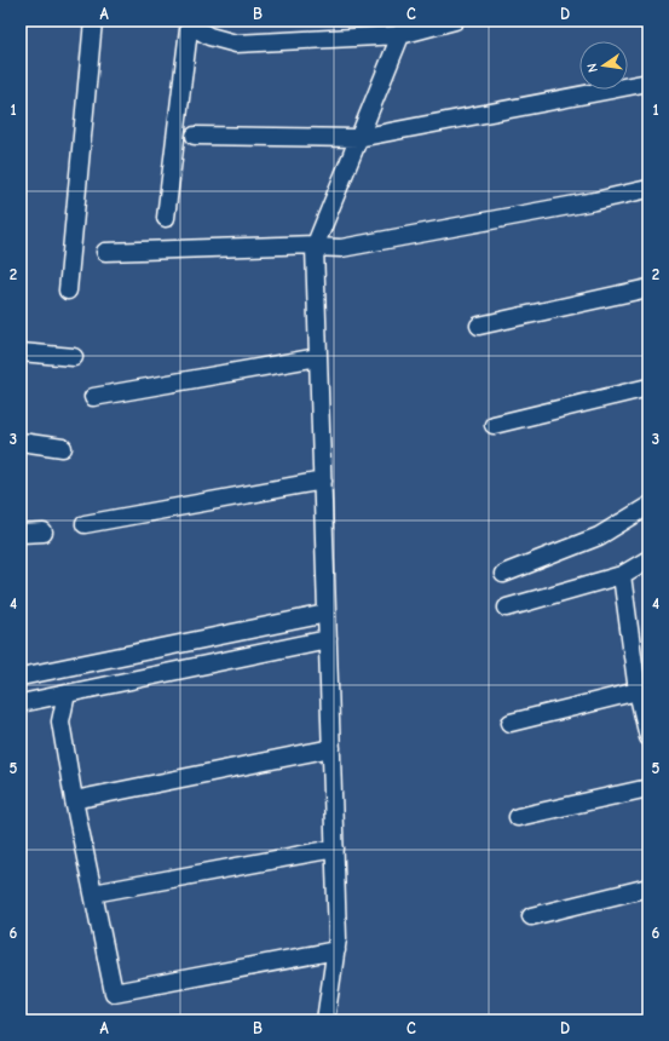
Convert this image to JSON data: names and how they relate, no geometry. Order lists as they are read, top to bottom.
{
  "north": "left",
  "grid": {
    "columns": [
      "A",
      "B",
      "C",
      "D"
    ],
    "rows": [
      "1",
      "2",
      "3",
      "4",
      "5",
      "6"
    ]
  }
}
